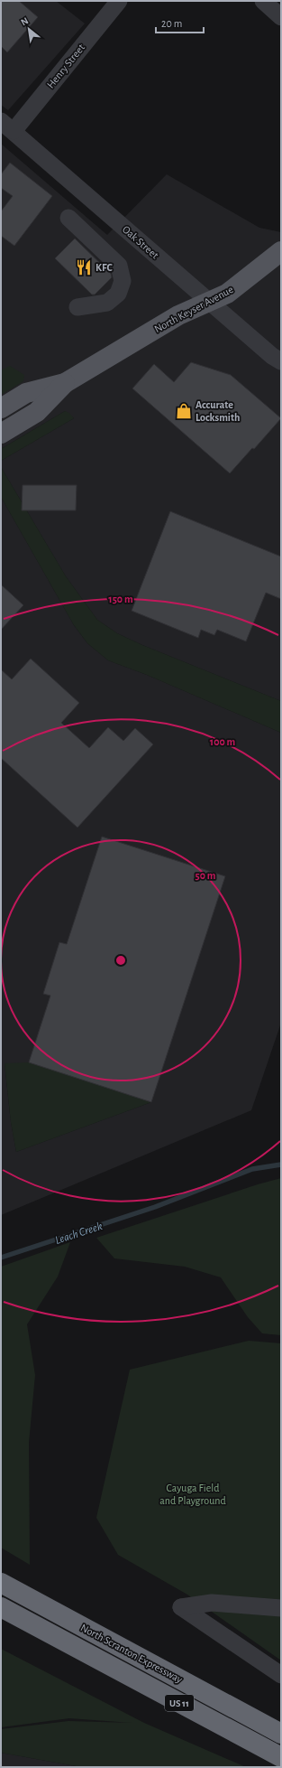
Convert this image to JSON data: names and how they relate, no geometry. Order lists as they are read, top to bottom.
{
  "streets": {
    "highway": ["North Scranton Expressway", "US 11"],
    "main road": ["North Keyser Avenue"],
    "street": ["Henry Street", "Oak Street"]
  },
  "crossings": [
    ["Henry Street", "Oak Street"],
    ["Oak Street", "North Keyser Avenue"]
  ],
  "water": ["Leach Creek"],
  "parks": ["Cayuga Field and Playground"],
  "places": {
    "restaurant": ["KFC"],
    "shop": ["Accurate Locksmith"]
  },
  "scale_bar": "20 m",
  "north": "top left",
  "rings": ["150 m", "100 m", "50 m"]
}
